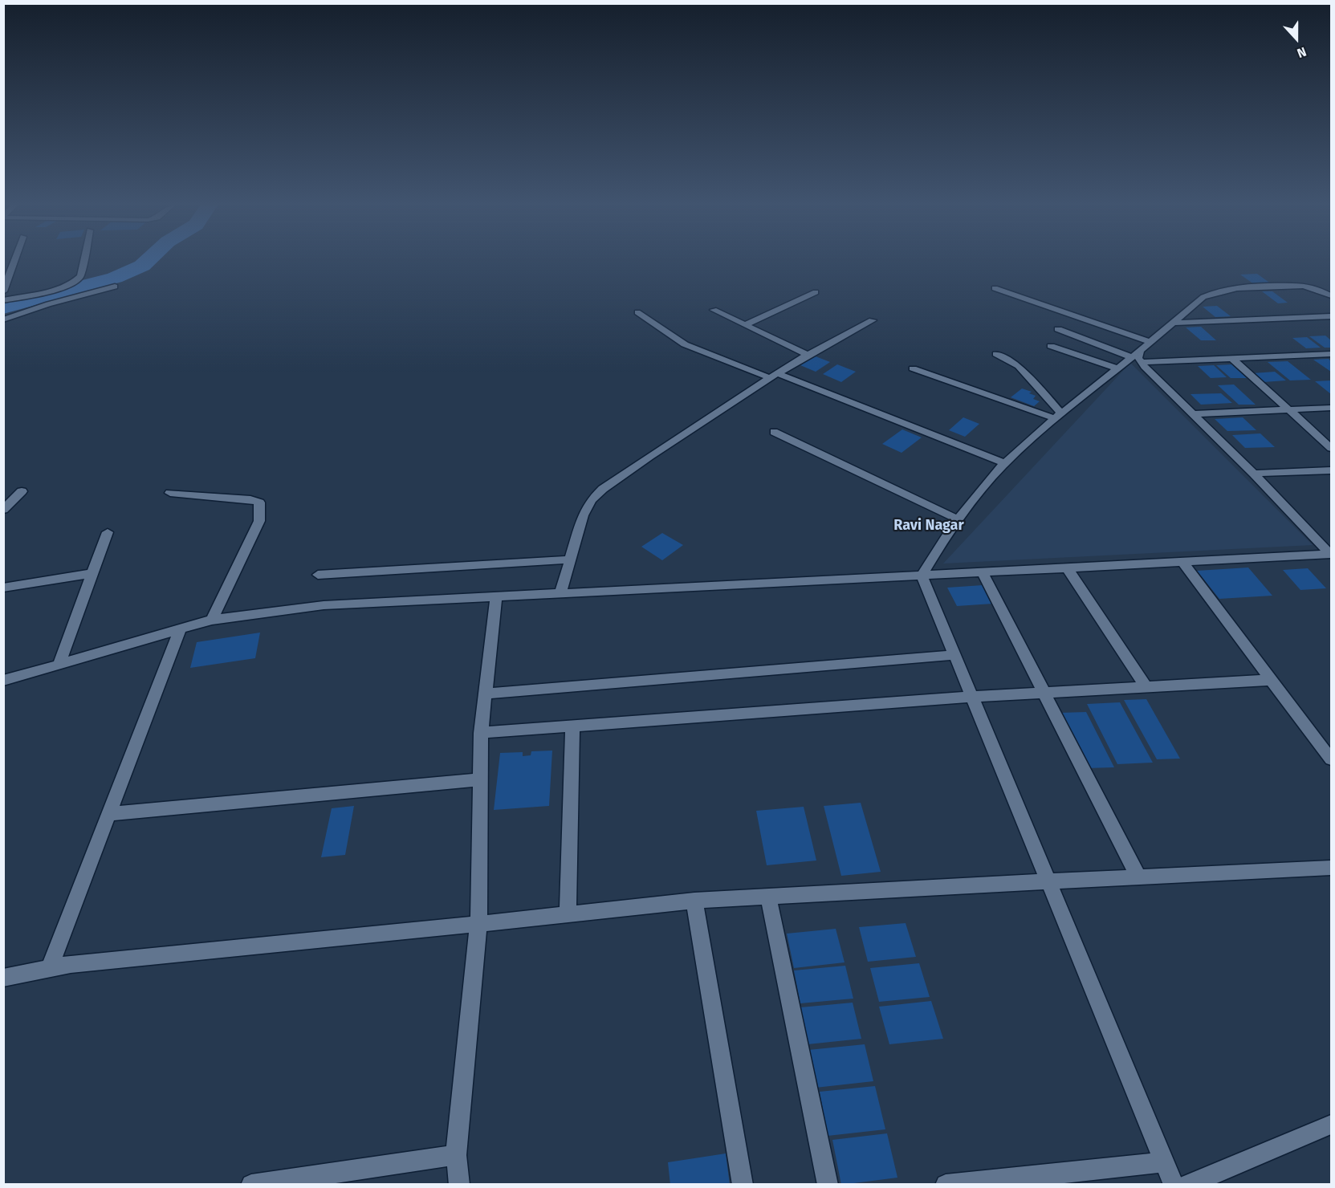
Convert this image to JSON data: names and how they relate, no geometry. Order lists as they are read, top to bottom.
{
  "districts": ["Ravi Nagar"],
  "north": "bottom"
}
